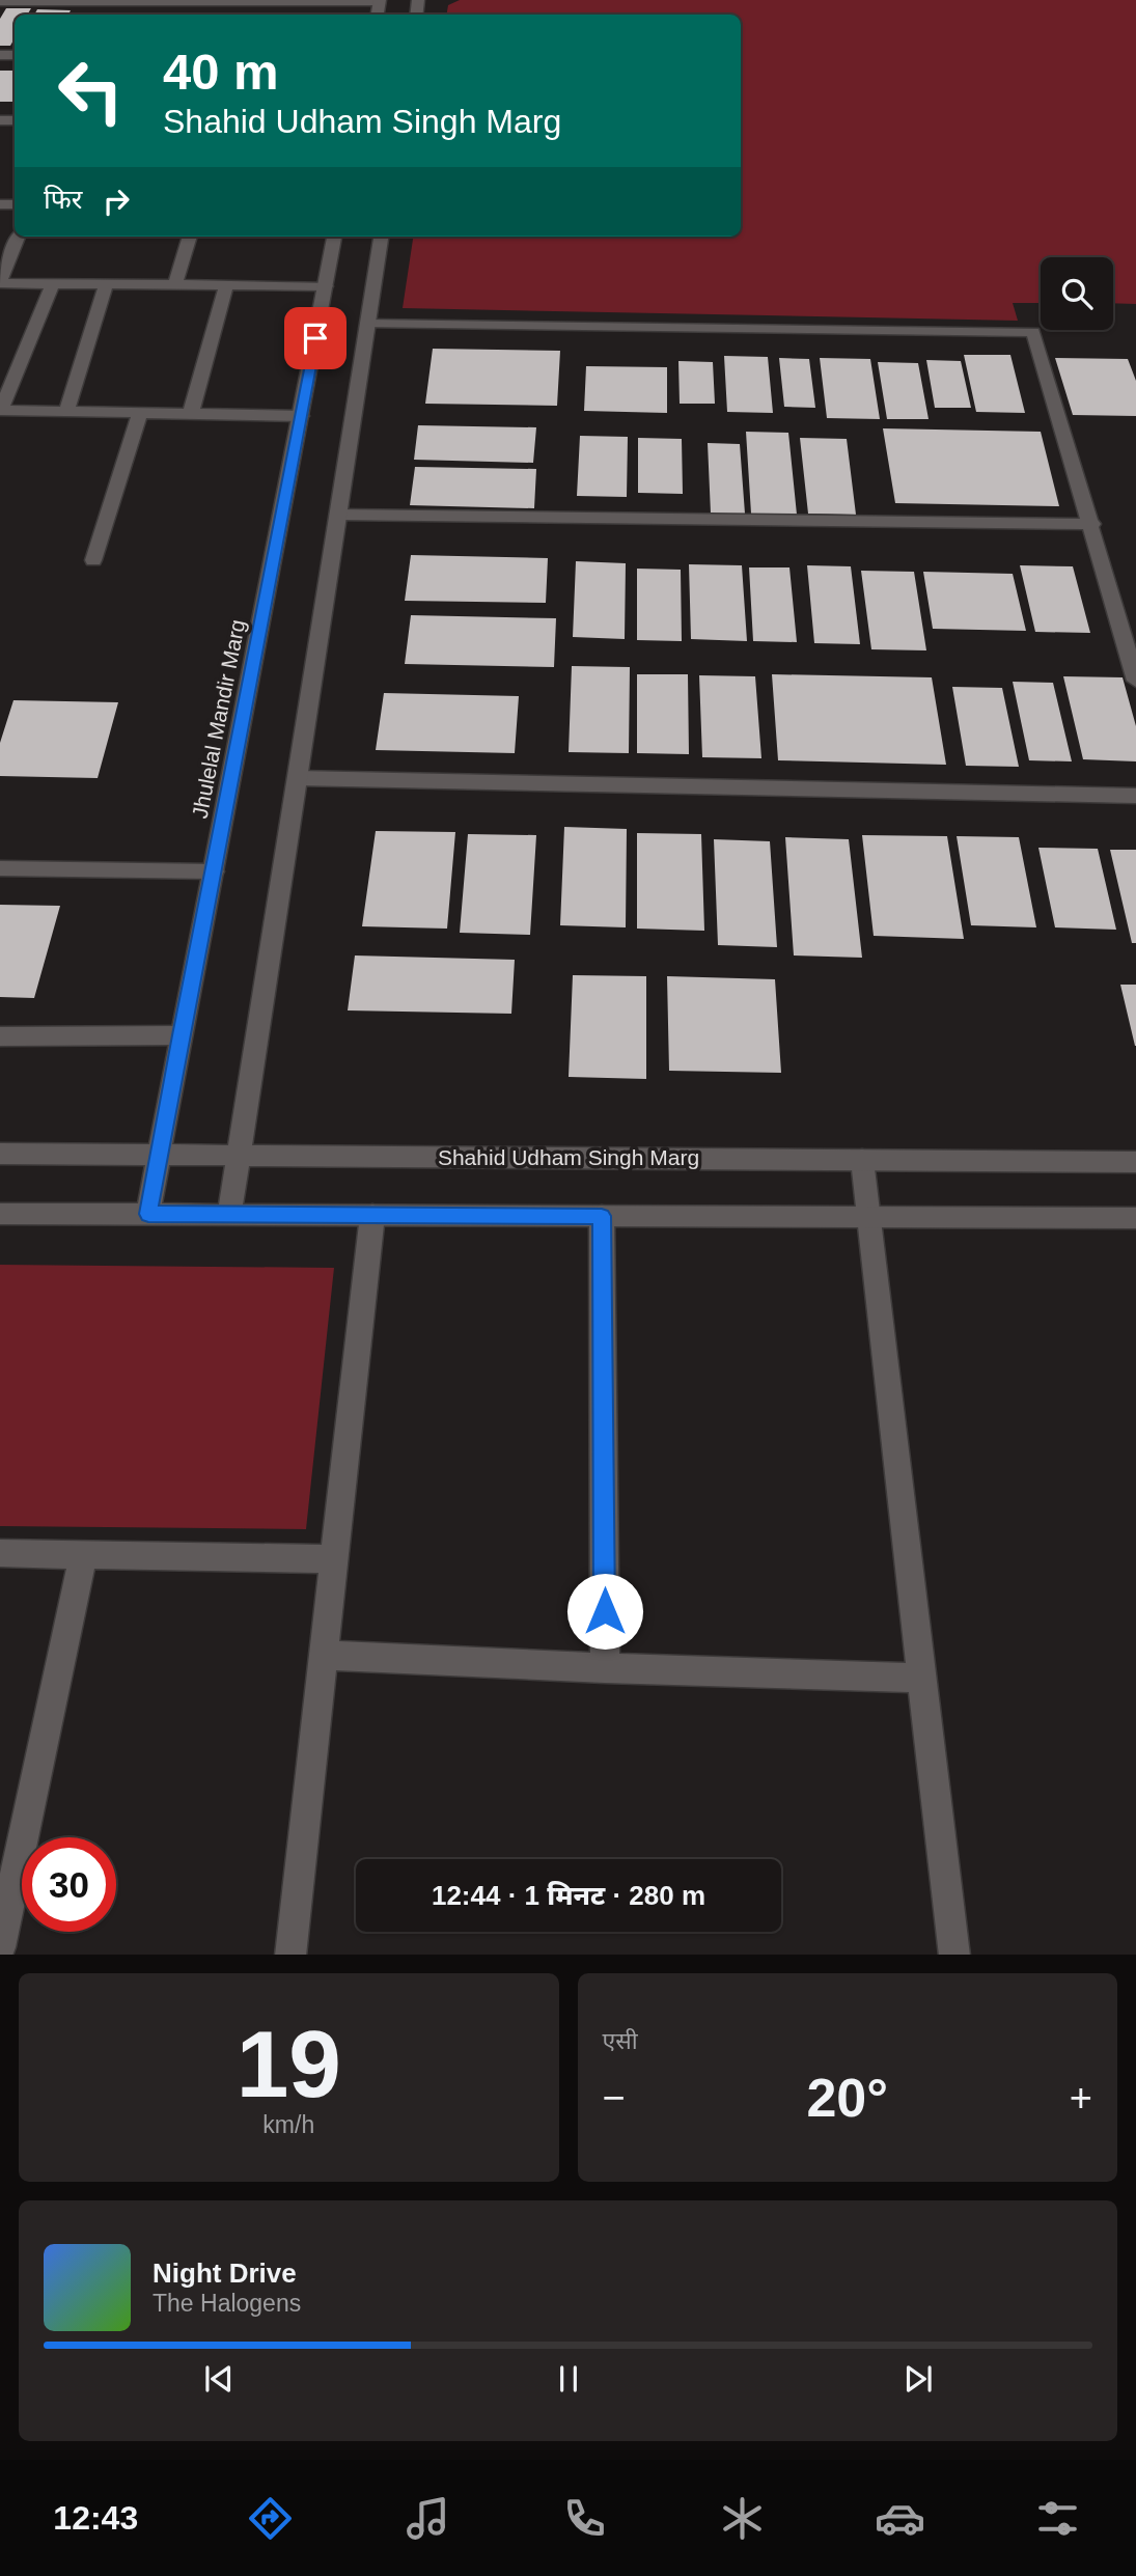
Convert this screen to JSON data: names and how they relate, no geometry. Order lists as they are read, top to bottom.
{
  "streets": {
    "street": ["Jhulelal Mandir Marg", "Shahid Udham Singh Marg"]
  },
  "crossings": [
    ["Jhulelal Mandir Marg", "Shahid Udham Singh Marg"]
  ],
  "page": {
    "turn": ["40 m", "Shahid Udham Singh Marg"],
    "then": "फिर",
    "limit": "30",
    "trip": "12:44 · 1 मिनट · 280 m",
    "tile": [
      ["19", "km/h"],
      "एसी"
    ],
    "heat": ["−", "20°", "+"],
    "song": ["Night Drive", "The Halogens"],
    "tabs": "12:43"
  }
}
